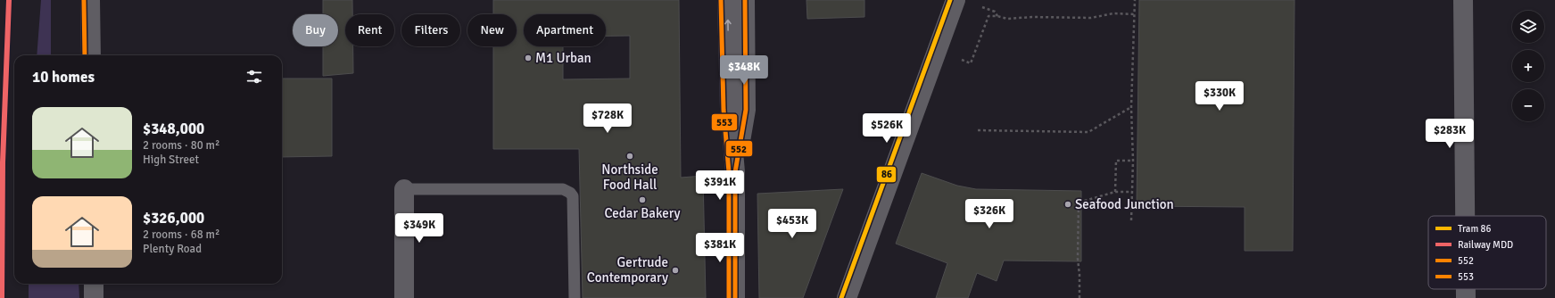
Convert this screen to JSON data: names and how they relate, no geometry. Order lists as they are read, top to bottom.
{
  "places": [
    "M1 Urban",
    "Northside Food Hall",
    "Cedar Bakery",
    "Seafood Junction",
    "Gertrude Contemporary"
  ],
  "lines": [
    "tram line 86",
    "rail line MDD",
    "transit line 552",
    "transit line 553"
  ],
  "legend": [
    "Tram 86",
    "Railway MDD",
    "552",
    "553"
  ],
  "page": {
    "map_buttons": ["+", "−"],
    "chip": [
      "Buy",
      "Rent",
      "Filters",
      "New",
      "Apartment"
    ],
    "price": [
      "$348K",
      "$330K",
      "$728K",
      "$526K",
      "$283K",
      "$391K",
      "$326K",
      "$453K",
      "$349K",
      "$381K"
    ],
    "heading": "10 homes",
    "list": [
      {
        "name": "$348,000",
        "note": "2 rooms · 80 m² · High Street"
      },
      {
        "name": "$326,000",
        "note": "2 rooms · 68 m² · Plenty Road"
      }
    ]
  }
}
